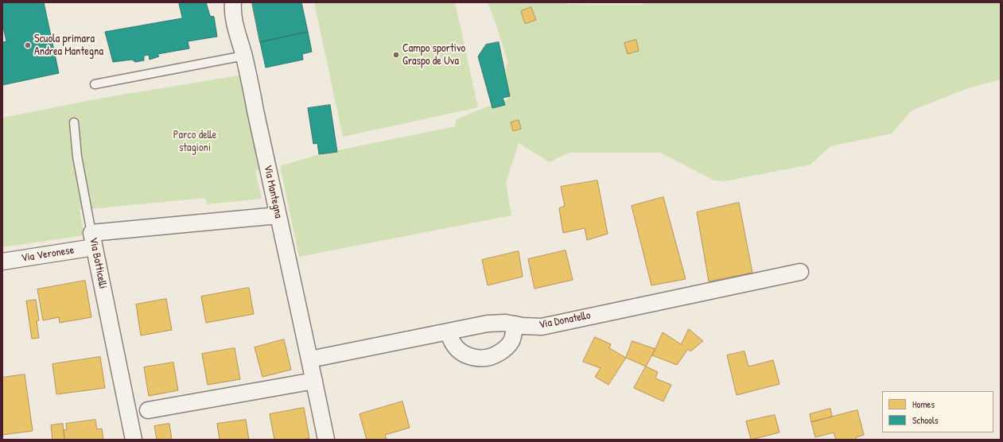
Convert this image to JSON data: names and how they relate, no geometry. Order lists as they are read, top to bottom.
{
  "streets": {
    "street": [
      "Via Mantegna",
      "Via Veronese",
      "Via Botticelli",
      "Via Donatello"
    ]
  },
  "crossings": [
    ["Via Mantegna", "Via Botticelli"],
    ["Via Mantegna", "Via Donatello"],
    ["Via Veronese", "Via Botticelli"]
  ],
  "parks": ["Parco delle stagioni"],
  "places": ["Scuola primara Andrea Mantegna", "Campo sportivo Graspo de Uva"],
  "legend": ["Homes", "Schools"]
}
